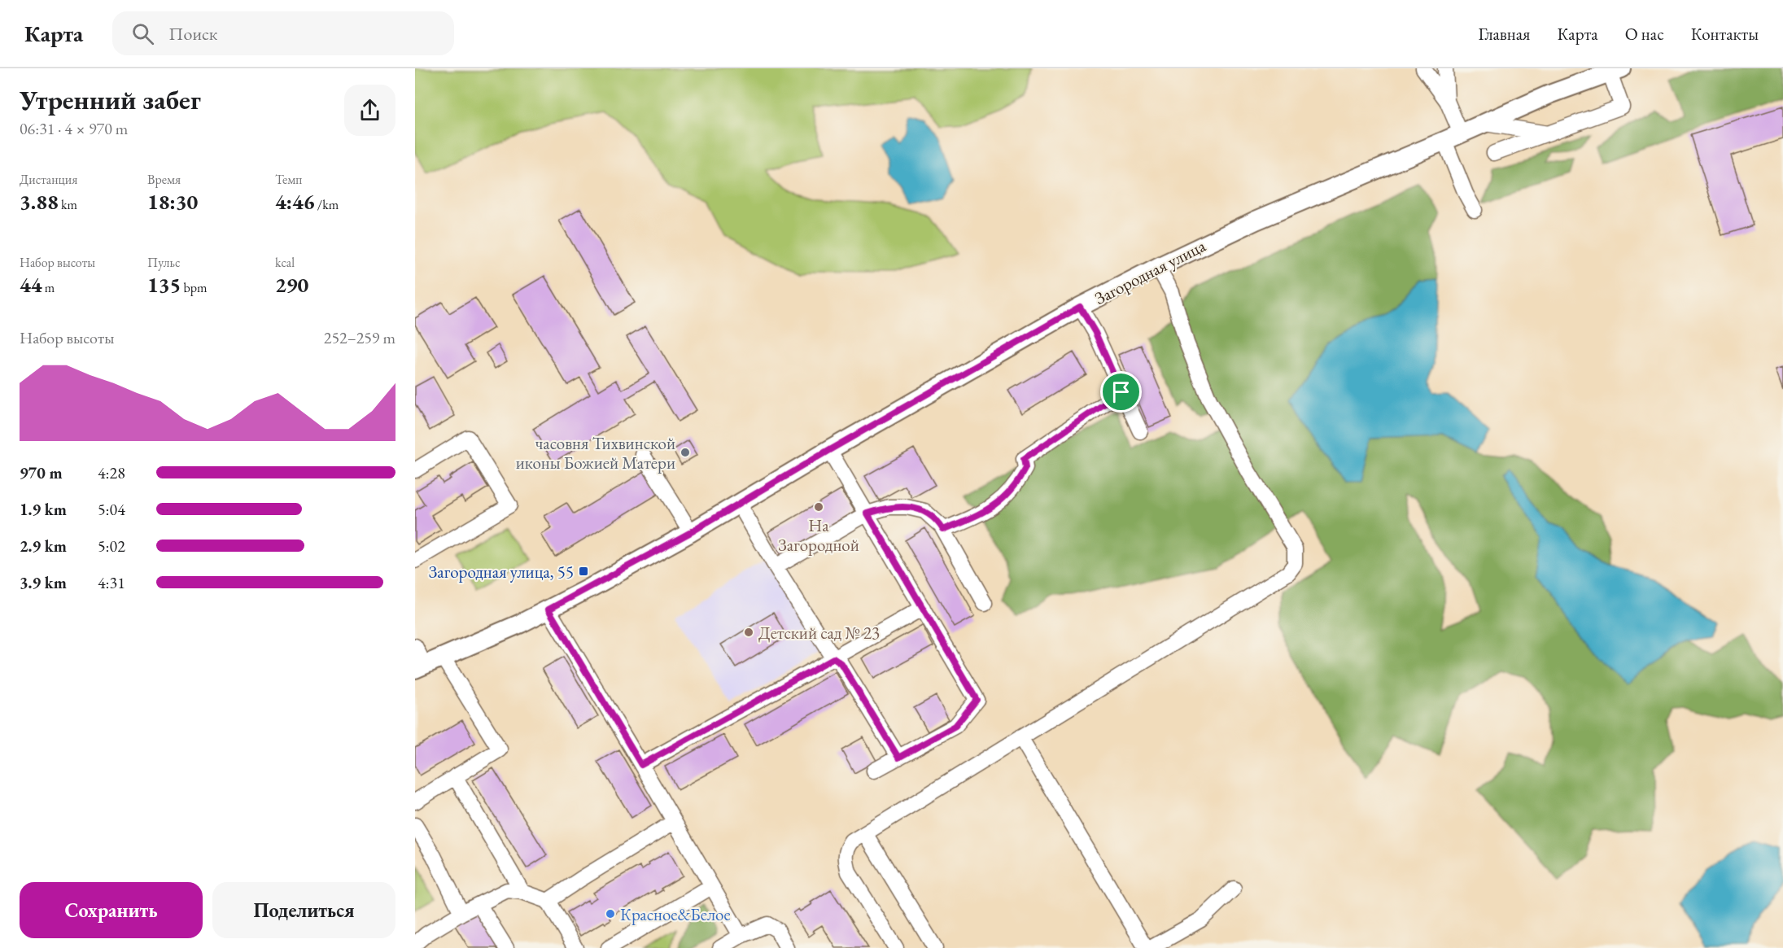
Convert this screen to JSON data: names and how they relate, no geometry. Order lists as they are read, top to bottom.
{
  "streets": {
    "main road": ["Загородная улица"]
  },
  "places": {
    "other": [
      "часовня Тихвинской иконы Божией Матери",
      "На Загородной",
      "Детский сад № 23",
      "Красное&Белое"
    ],
    "transit": ["Загородная улица, 55"]
  },
  "page": {
    "header": "Карта",
    "search": "Поиск",
    "nav": [
      "Главная",
      "Карта",
      "О нас",
      "Контакты"
    ],
    "heading": ["Утренний забег", "06:31 · 4 × 970 m"],
    "stats": [
      ["Дистанция", "3.88 km"],
      ["Время", "18:30"],
      ["Темп", "4:46 /km"],
      ["Набор высоты", "44 m"],
      ["Пульс", "135 bpm"],
      ["kcal", "290"]
    ],
    "chart": ["Набор высоты", "252–259 m"],
    "list": [
      {
        "name": "970 m",
        "note": "4:28"
      },
      {
        "name": "1.9 km",
        "note": "5:04"
      },
      {
        "name": "2.9 km",
        "note": "5:02"
      },
      {
        "name": "3.9 km",
        "note": "4:31"
      }
    ],
    "buttons": ["Сохранить", "Поделиться"]
  }
}
